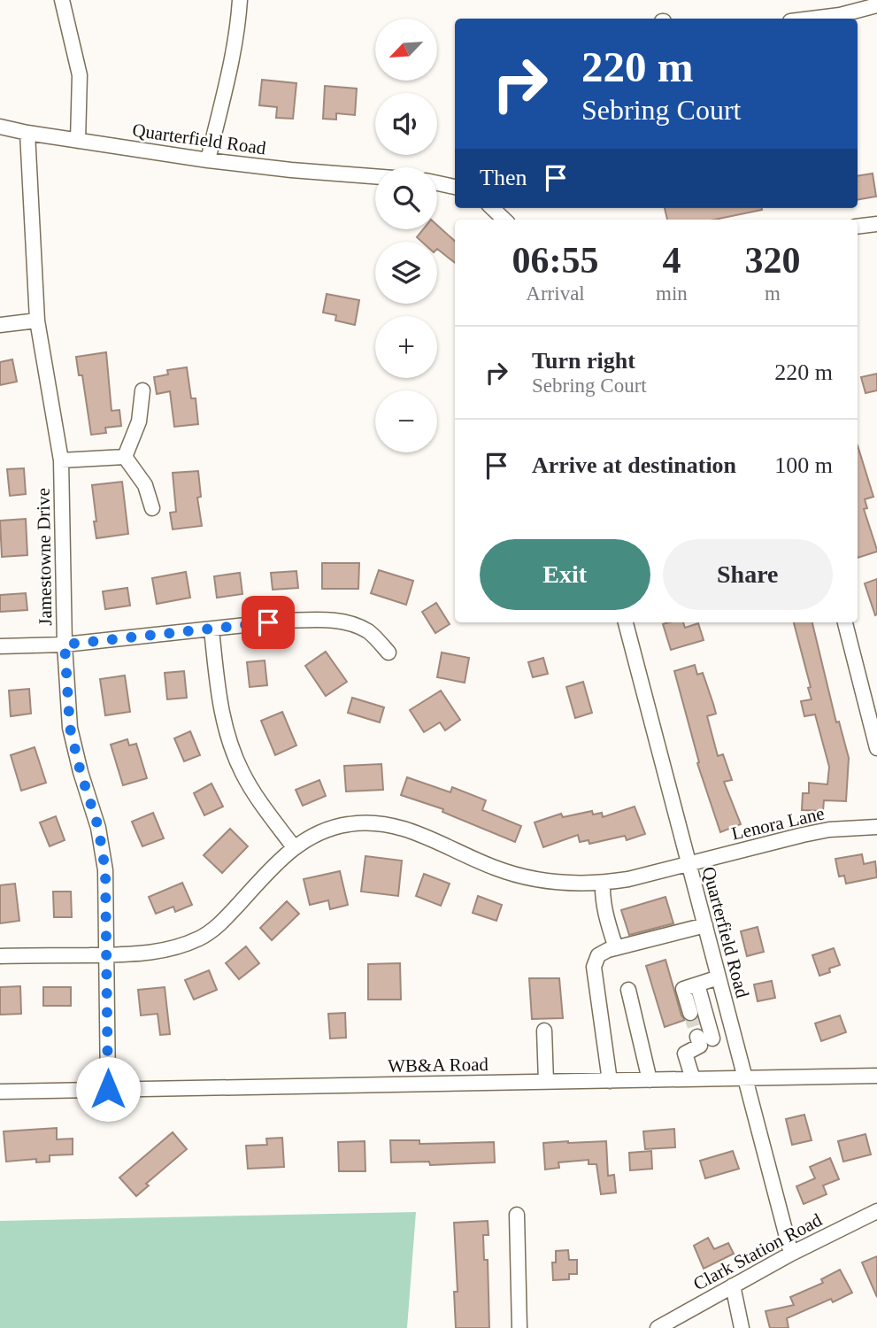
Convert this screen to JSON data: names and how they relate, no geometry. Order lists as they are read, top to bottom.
{
  "streets": {
    "street": [
      "Quarterfield Road",
      "Jamestowne Drive",
      "Lenora Lane",
      "WB&A Road",
      "Clark Station Road"
    ]
  },
  "crossings": [
    ["Quarterfield Road", "Jamestowne Drive"],
    ["Quarterfield Road", "Lenora Lane"],
    ["Quarterfield Road", "WB&A Road"],
    ["Quarterfield Road", "Clark Station Road"],
    ["Jamestowne Drive", "Lenora Lane"],
    ["Jamestowne Drive", "WB&A Road"]
  ],
  "north": "bottom left",
  "page": {
    "map_buttons": ["+", "−"],
    "turn": ["220 m", "Sebring Court"],
    "then": "Then",
    "eta": [
      "06:55",
      "Arrival",
      "4",
      "min",
      "320",
      "m"
    ],
    "list": [
      {
        "name": "Turn right",
        "note": "Sebring Court",
        "value": "220 m"
      },
      {
        "name": "Arrive at destination",
        "value": "100 m"
      }
    ],
    "buttons": ["Exit", "Share"]
  }
}
